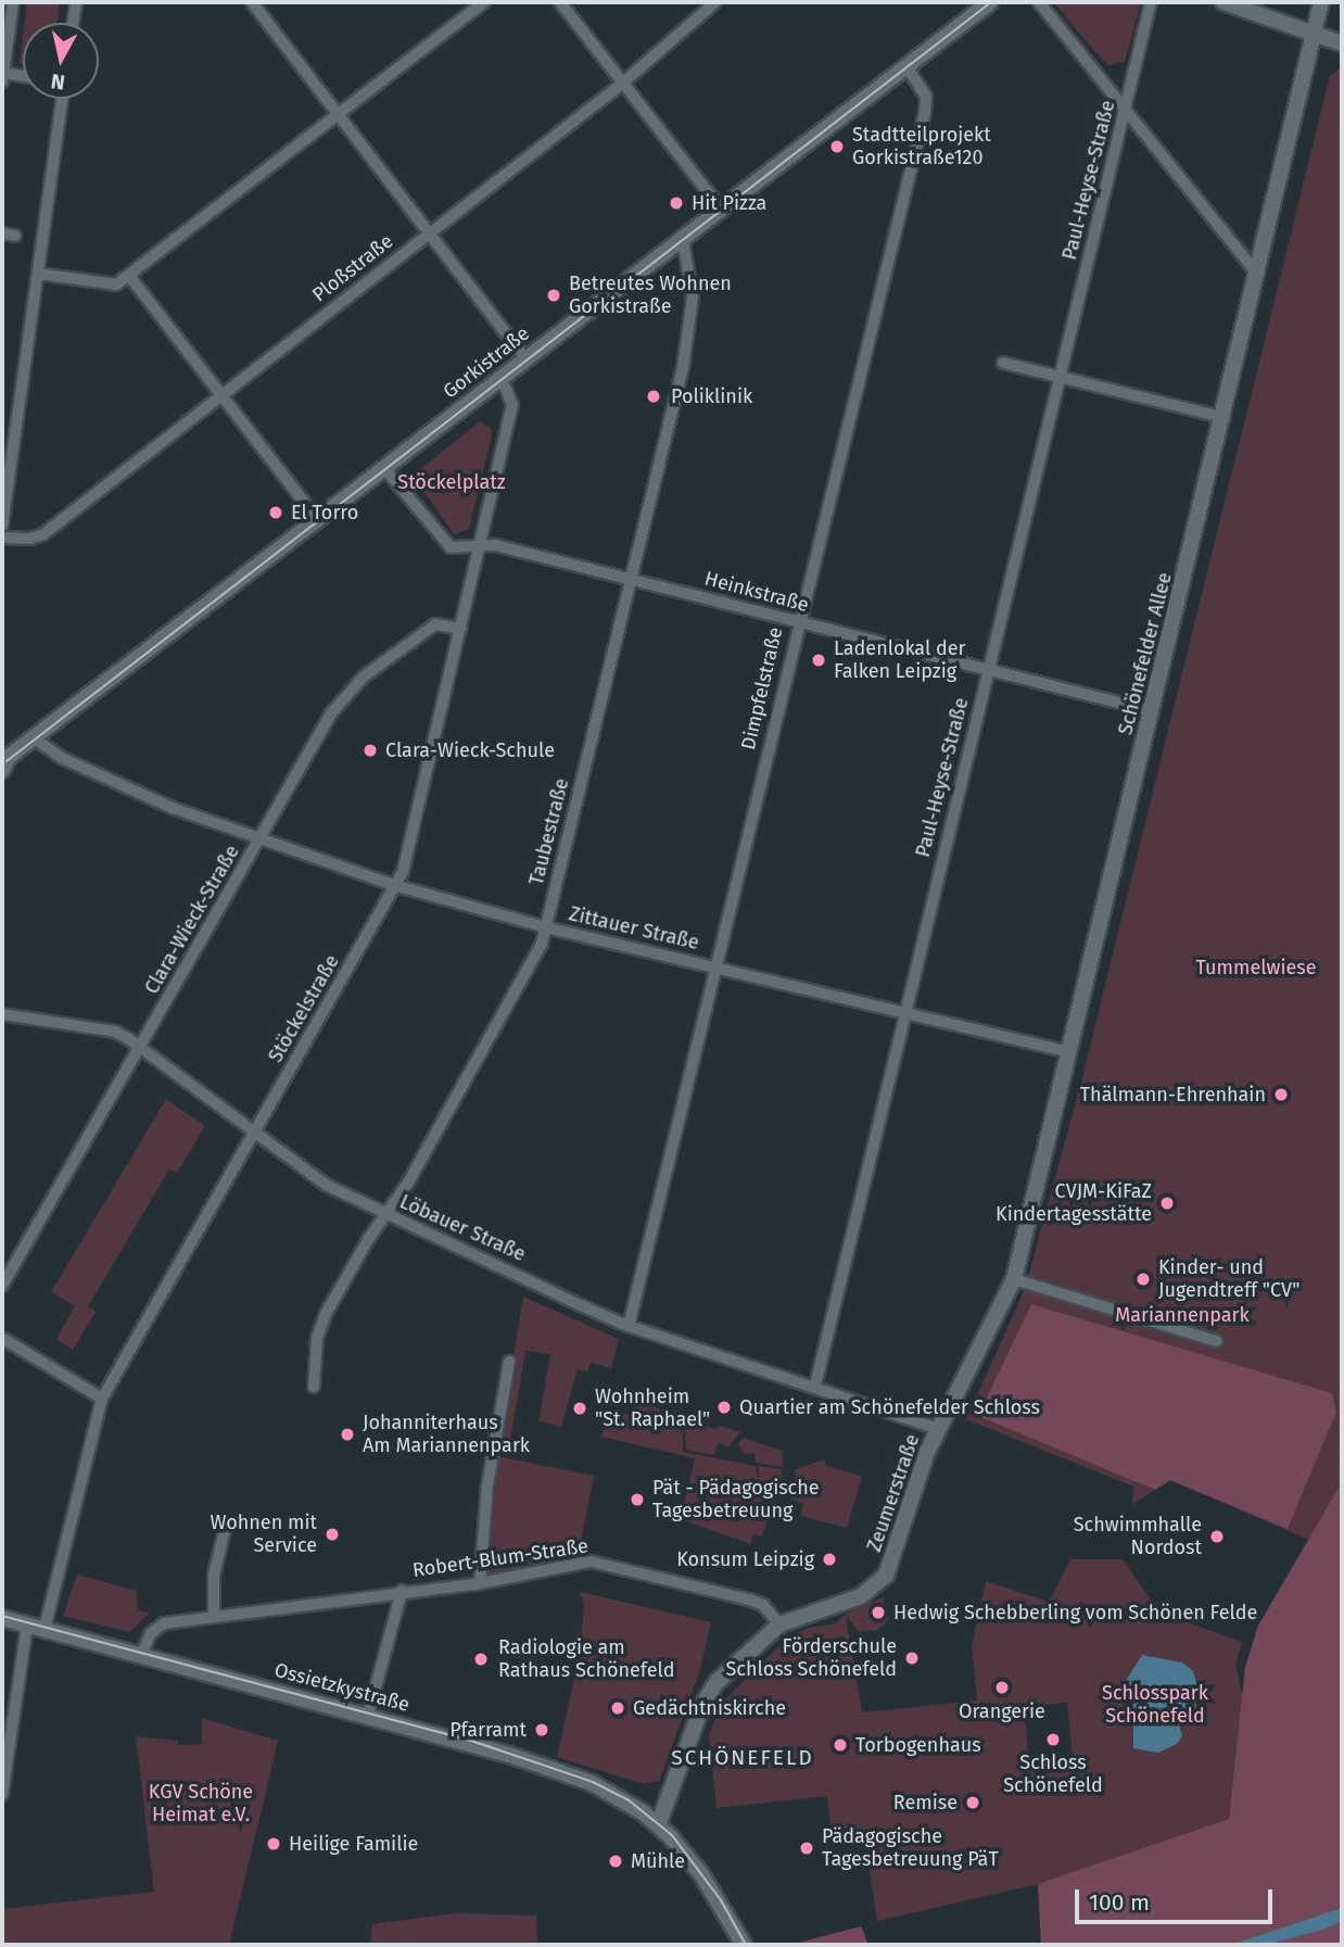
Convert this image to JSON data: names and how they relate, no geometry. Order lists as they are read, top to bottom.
{
  "streets": {
    "main road": [
      "Gorkistraße",
      "Schönefelder Allee",
      "Zeumerstraße",
      "Ossietzkystraße"
    ],
    "street": [
      "Paul-Heyse-Straße",
      "Ploßstraße",
      "Heinkstraße",
      "Dimpfelstraße",
      "Taubestraße",
      "Clara-Wieck-Straße",
      "Zittauer Straße",
      "Stöckelstraße",
      "Löbauer Straße",
      "Robert-Blum-Straße"
    ]
  },
  "crossings": [
    ["Paul-Heyse-Straße", "Heinkstraße"],
    ["Paul-Heyse-Straße", "Zittauer Straße"],
    ["Paul-Heyse-Straße", "Löbauer Straße"],
    ["Gorkistraße", "Heinkstraße"],
    ["Gorkistraße", "Dimpfelstraße"],
    ["Gorkistraße", "Taubestraße"],
    ["Gorkistraße", "Zittauer Straße"],
    ["Gorkistraße", "Stöckelstraße"],
    ["Heinkstraße", "Schönefelder Allee"],
    ["Heinkstraße", "Dimpfelstraße"],
    ["Heinkstraße", "Taubestraße"],
    ["Heinkstraße", "Stöckelstraße"],
    ["Schönefelder Allee", "Zittauer Straße"],
    ["Schönefelder Allee", "Löbauer Straße"],
    ["Schönefelder Allee", "Zeumerstraße"],
    ["Dimpfelstraße", "Zittauer Straße"],
    ["Dimpfelstraße", "Löbauer Straße"],
    ["Taubestraße", "Zittauer Straße"],
    ["Taubestraße", "Löbauer Straße"],
    ["Clara-Wieck-Straße", "Zittauer Straße"],
    ["Clara-Wieck-Straße", "Stöckelstraße"],
    ["Clara-Wieck-Straße", "Löbauer Straße"],
    ["Zittauer Straße", "Stöckelstraße"],
    ["Stöckelstraße", "Löbauer Straße"],
    ["Stöckelstraße", "Ossietzkystraße"],
    ["Löbauer Straße", "Zeumerstraße"],
    ["Zeumerstraße", "Robert-Blum-Straße"],
    ["Zeumerstraße", "Ossietzkystraße"],
    ["Robert-Blum-Straße", "Ossietzkystraße"]
  ],
  "districts": ["SCHÖNEFELD"],
  "parks": [
    "Stöckelplatz",
    "Tummelwiese",
    "Mariannenpark",
    "Schlosspark Schönefeld",
    "KGV Schöne Heimat e.V."
  ],
  "places": [
    "Stadtteilprojekt Gorkistraße120",
    "Hit Pizza",
    "Betreutes Wohnen Gorkistraße",
    "Poliklinik",
    "El Torro",
    "Ladenlokal der Falken Leipzig",
    "Clara-Wieck-Schule",
    "Thälmann-Ehrenhain",
    "CVJM-KiFaZ Kindertagesstätte",
    "Kinder- und Jugendtreff \"CV\"",
    "Quartier am Schönefelder Schloss",
    "Wohnheim \"St. Raphael\"",
    "Johanniterhaus Am Mariannenpark",
    "Pät - Pädagogische Tagesbetreuung",
    "Wohnen mit Service",
    "Schwimmhalle Nordost",
    "Konsum Leipzig",
    "Hedwig Schebberling vom Schönen Felde",
    "Förderschule Schloss Schönefeld",
    "Radiologie am Rathaus Schönefeld",
    "Orangerie",
    "Gedächtniskirche",
    "Pfarramt",
    "Schloss Schönefeld",
    "Torbogenhaus",
    "Remise",
    "Heilige Familie",
    "Pädagogische Tagesbetreuung PäT",
    "Mühle"
  ],
  "scale_bar": "100 m",
  "north": "bottom"
}
